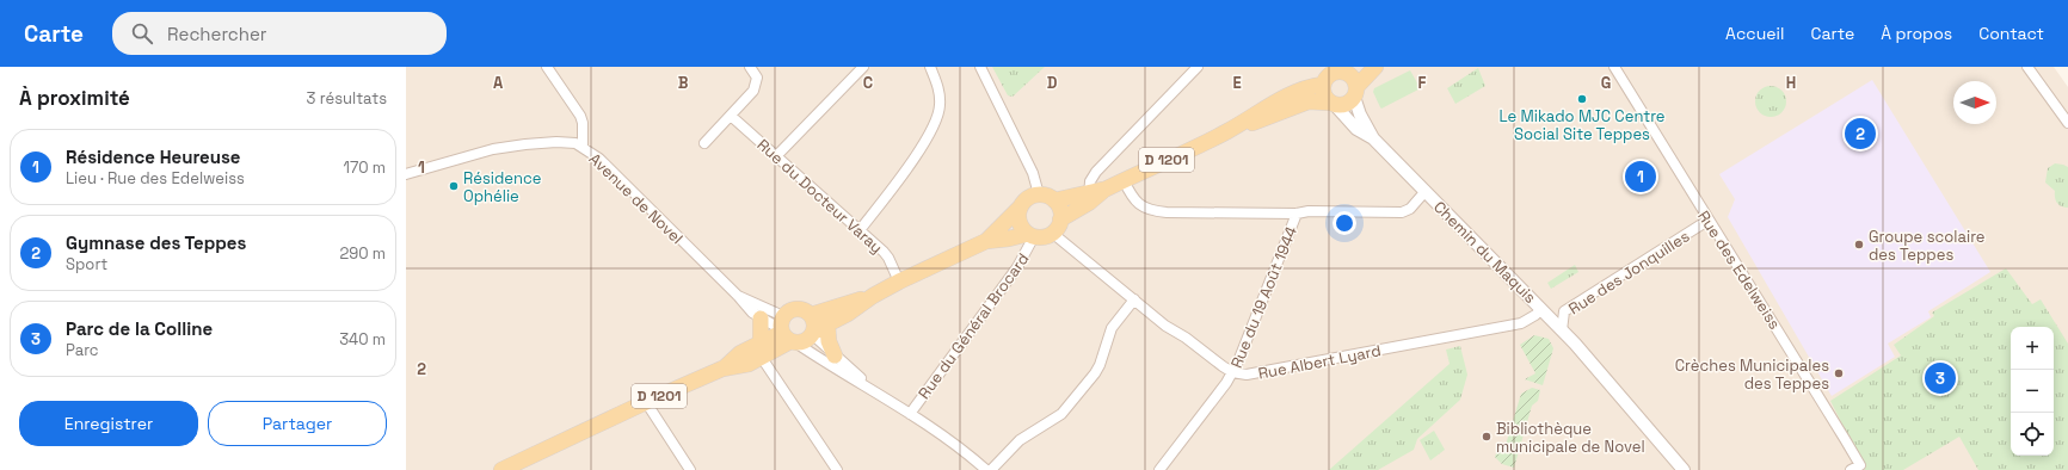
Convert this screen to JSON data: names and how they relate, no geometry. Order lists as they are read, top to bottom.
{
  "streets": {
    "main road": ["D 1201"],
    "street": [
      "Rue du Docteur Varay",
      "Avenue de Novel",
      "Chemin du Maquis",
      "Rue des Edelweiss",
      "Rue des Jonquilles",
      "Rue du 19 Août 1944",
      "Rue du Général Brocard",
      "Rue Albert Lyard"
    ]
  },
  "crossings": [
    ["D 1201", "Avenue de Novel"],
    ["D 1201", "Chemin du Maquis"],
    ["D 1201", "Rue du Général Brocard"],
    ["Avenue de Novel", "Rue du Général Brocard"],
    ["Chemin du Maquis", "Rue des Jonquilles"],
    ["Chemin du Maquis", "Rue du 19 Août 1944"],
    ["Chemin du Maquis", "Rue Albert Lyard"],
    ["Rue des Edelweiss", "Rue des Jonquilles"],
    ["Rue du 19 Août 1944", "Rue Albert Lyard"]
  ],
  "places": [
    "Le Mikado MJC Centre Social Site Teppes",
    "Résidence Ophélie",
    "Groupe scolaire des Teppes",
    "Crèches Municipales des Teppes",
    "Bibliothèque municipale de Novel"
  ],
  "north": "right",
  "page": {
    "header": "Carte",
    "search": "Rechercher",
    "nav": [
      "Accueil",
      "Carte",
      "À propos",
      "Contact"
    ],
    "heading": ["À proximité", "3 résultats"],
    "pins": ["2", "1", "3"],
    "list": [
      {
        "mark": "1",
        "name": "Résidence Heureuse",
        "note": "Lieu · Rue des Edelweiss",
        "value": "170 m"
      },
      {
        "mark": "2",
        "name": "Gymnase des Teppes",
        "note": "Sport",
        "value": "290 m"
      },
      {
        "mark": "3",
        "name": "Parc de la Colline",
        "note": "Parc",
        "value": "340 m"
      }
    ],
    "map_buttons": ["+", "−"],
    "buttons": ["Enregistrer", "Partager"]
  },
  "grid": {
    "columns": [
      "A",
      "B",
      "C",
      "D",
      "E",
      "F",
      "G",
      "H"
    ],
    "rows": ["1", "2"]
  }
}
